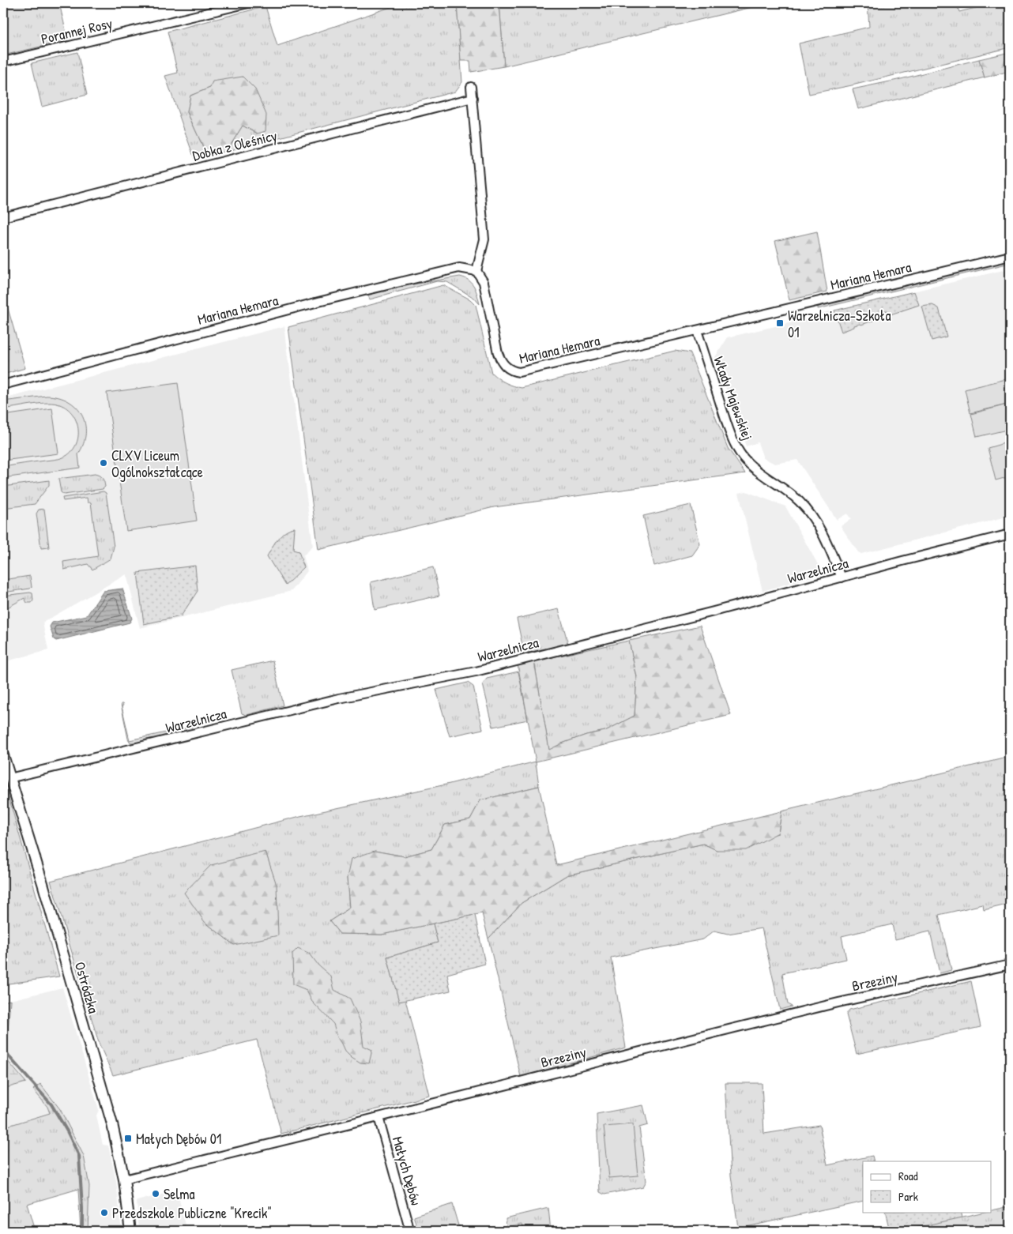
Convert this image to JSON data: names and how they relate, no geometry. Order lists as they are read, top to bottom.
{
  "streets": {
    "street": [
      "Porannej Rosy",
      "Dobka z Oleśnicy",
      "Mariana Hemara",
      "Włady Majewskiej",
      "Warzelnicza",
      "Brzeziny",
      "Ostródzka",
      "Małych Dębów"
    ]
  },
  "crossings": [
    ["Mariana Hemara", "Włady Majewskiej"],
    ["Włady Majewskiej", "Warzelnicza"],
    ["Warzelnicza", "Ostródzka"],
    ["Brzeziny", "Ostródzka"],
    ["Brzeziny", "Małych Dębów"]
  ],
  "places": {
    "transit": ["Warzelnicza-Szkoła 01", "Małych Dębów 01"],
    "other": ["CLXV Liceum Ogólnokształcące", "Selma", "Przedszkole Publiczne \"Krecik\""]
  },
  "legend": ["Road", "Park"]
}
